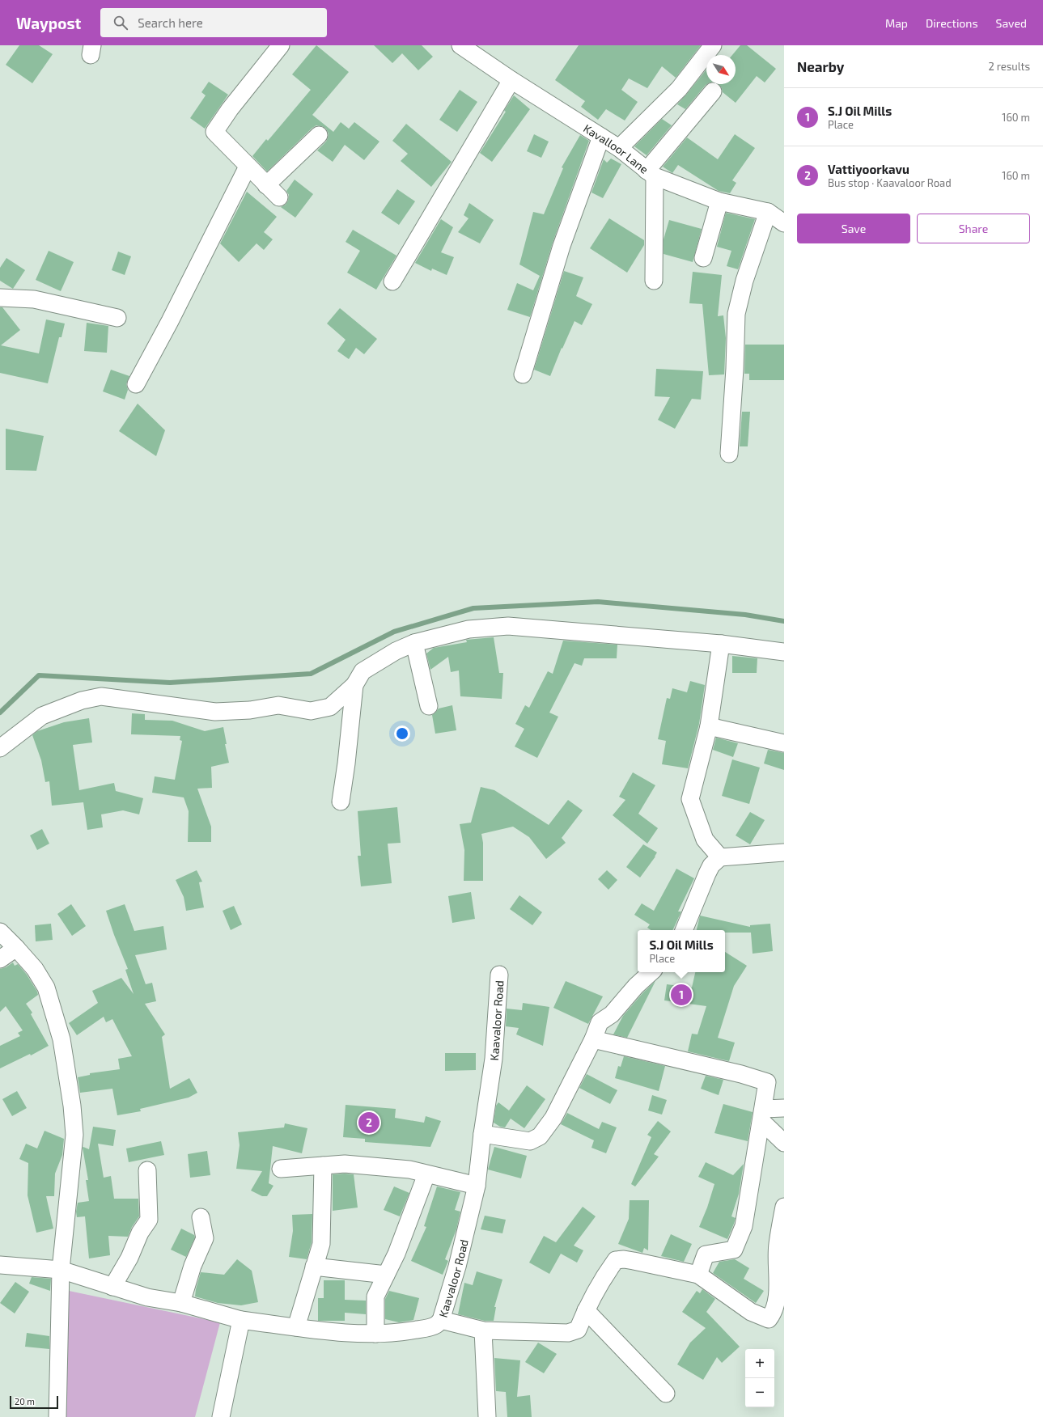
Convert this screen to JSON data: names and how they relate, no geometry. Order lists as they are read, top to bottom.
{
  "streets": {
    "street": ["Kavalloor Lane", "Kaavaloor Road"]
  },
  "scale_bar": "20 m",
  "north": "bottom right",
  "page": {
    "header": "Waypost",
    "search": "Search here",
    "nav": ["Map", "Directions", "Saved"],
    "heading": ["Nearby", "2 results"],
    "list": [
      {
        "mark": "1",
        "name": "S.J Oil Mills",
        "note": "Place",
        "value": "160 m"
      },
      {
        "mark": "2",
        "name": "Vattiyoorkavu",
        "note": "Bus stop · Kaavaloor Road",
        "value": "160 m"
      }
    ],
    "buttons": ["Save", "Share"],
    "popup": ["S.J Oil Mills", "Place"],
    "pins": ["1", "2"],
    "map_buttons": ["+", "−"],
    "scale": "20 m"
  }
}
